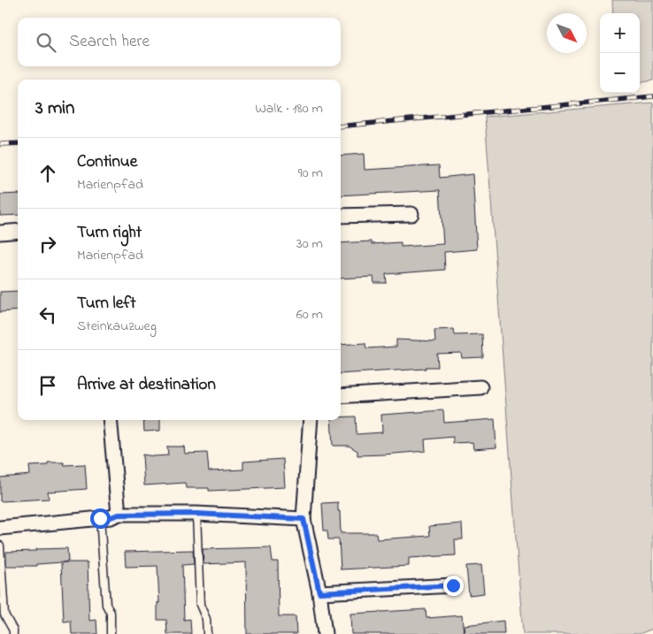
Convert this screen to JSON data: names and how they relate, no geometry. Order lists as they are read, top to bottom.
{
  "north": "bottom right",
  "page": {
    "map_buttons": ["+", "−"],
    "search": "Search here",
    "heading": ["3 min", "Walk · 180 m"],
    "list": [
      ["Continue", "Marienpfad", "90 m"],
      ["Turn right", "Marienpfad", "30 m"],
      ["Turn left", "Steinkauzweg", "60 m"],
      "Arrive at destination"
    ]
  }
}
